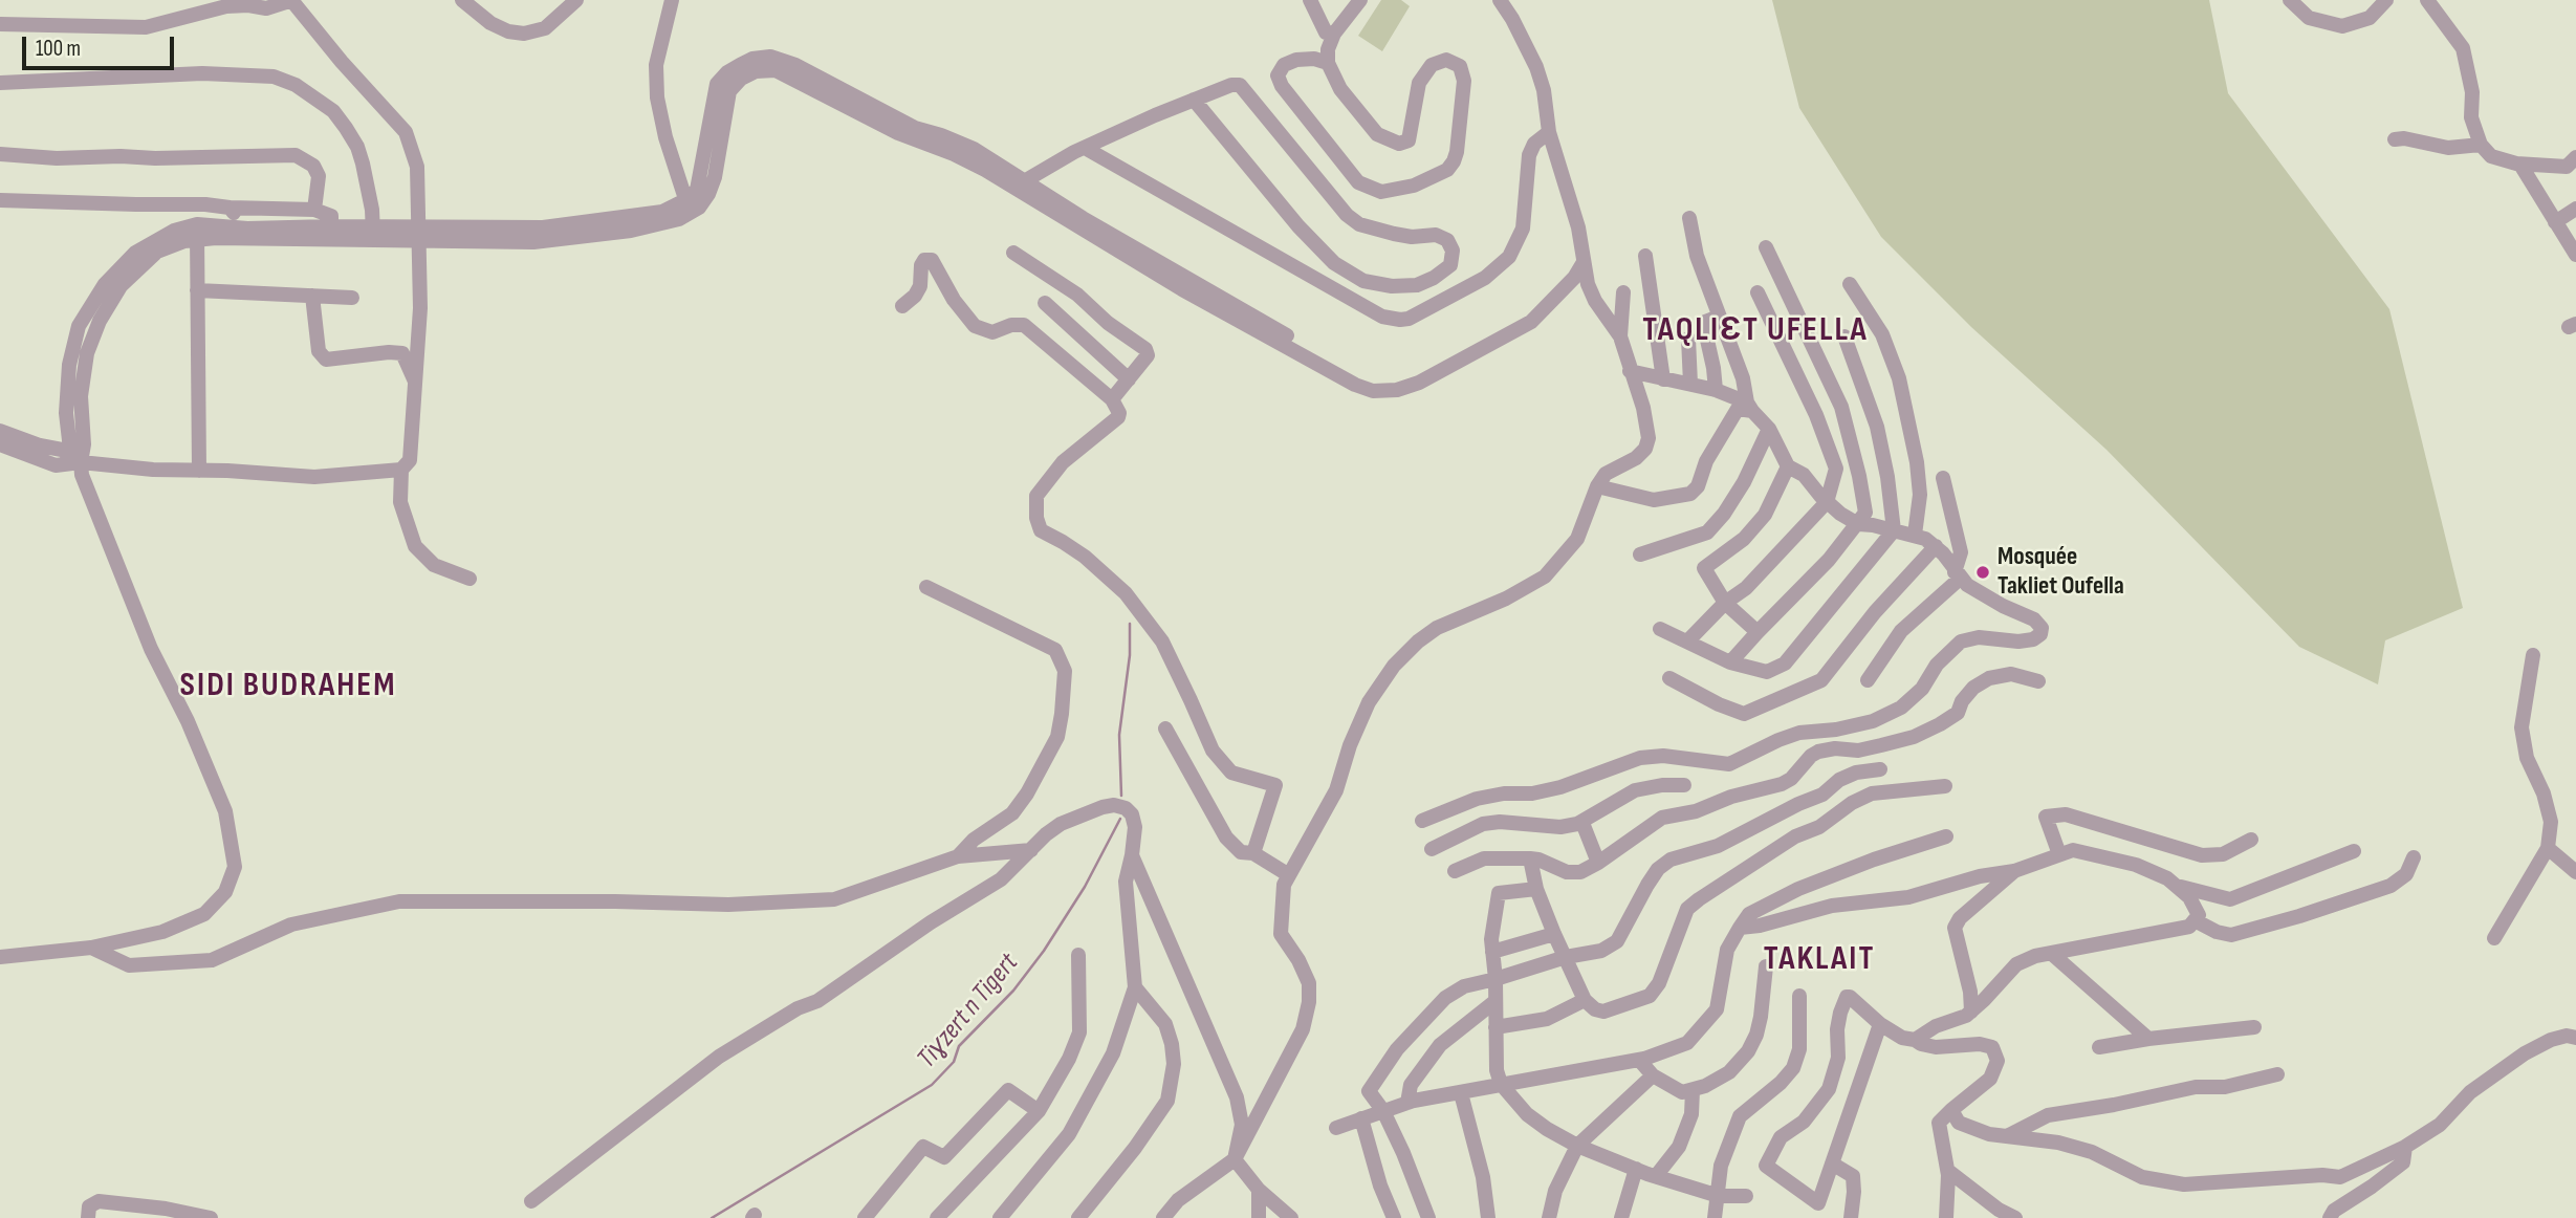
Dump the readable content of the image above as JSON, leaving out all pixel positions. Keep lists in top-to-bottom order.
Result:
{
  "districts": ["TAQLIƐT UFELLA", "SIDI BUDRAHEM", "TAKLAIT"],
  "water": ["Tiɣzert n Tigert"],
  "places": ["Mosquée Takliet Oufella"],
  "scale_bar": "100 m"
}
